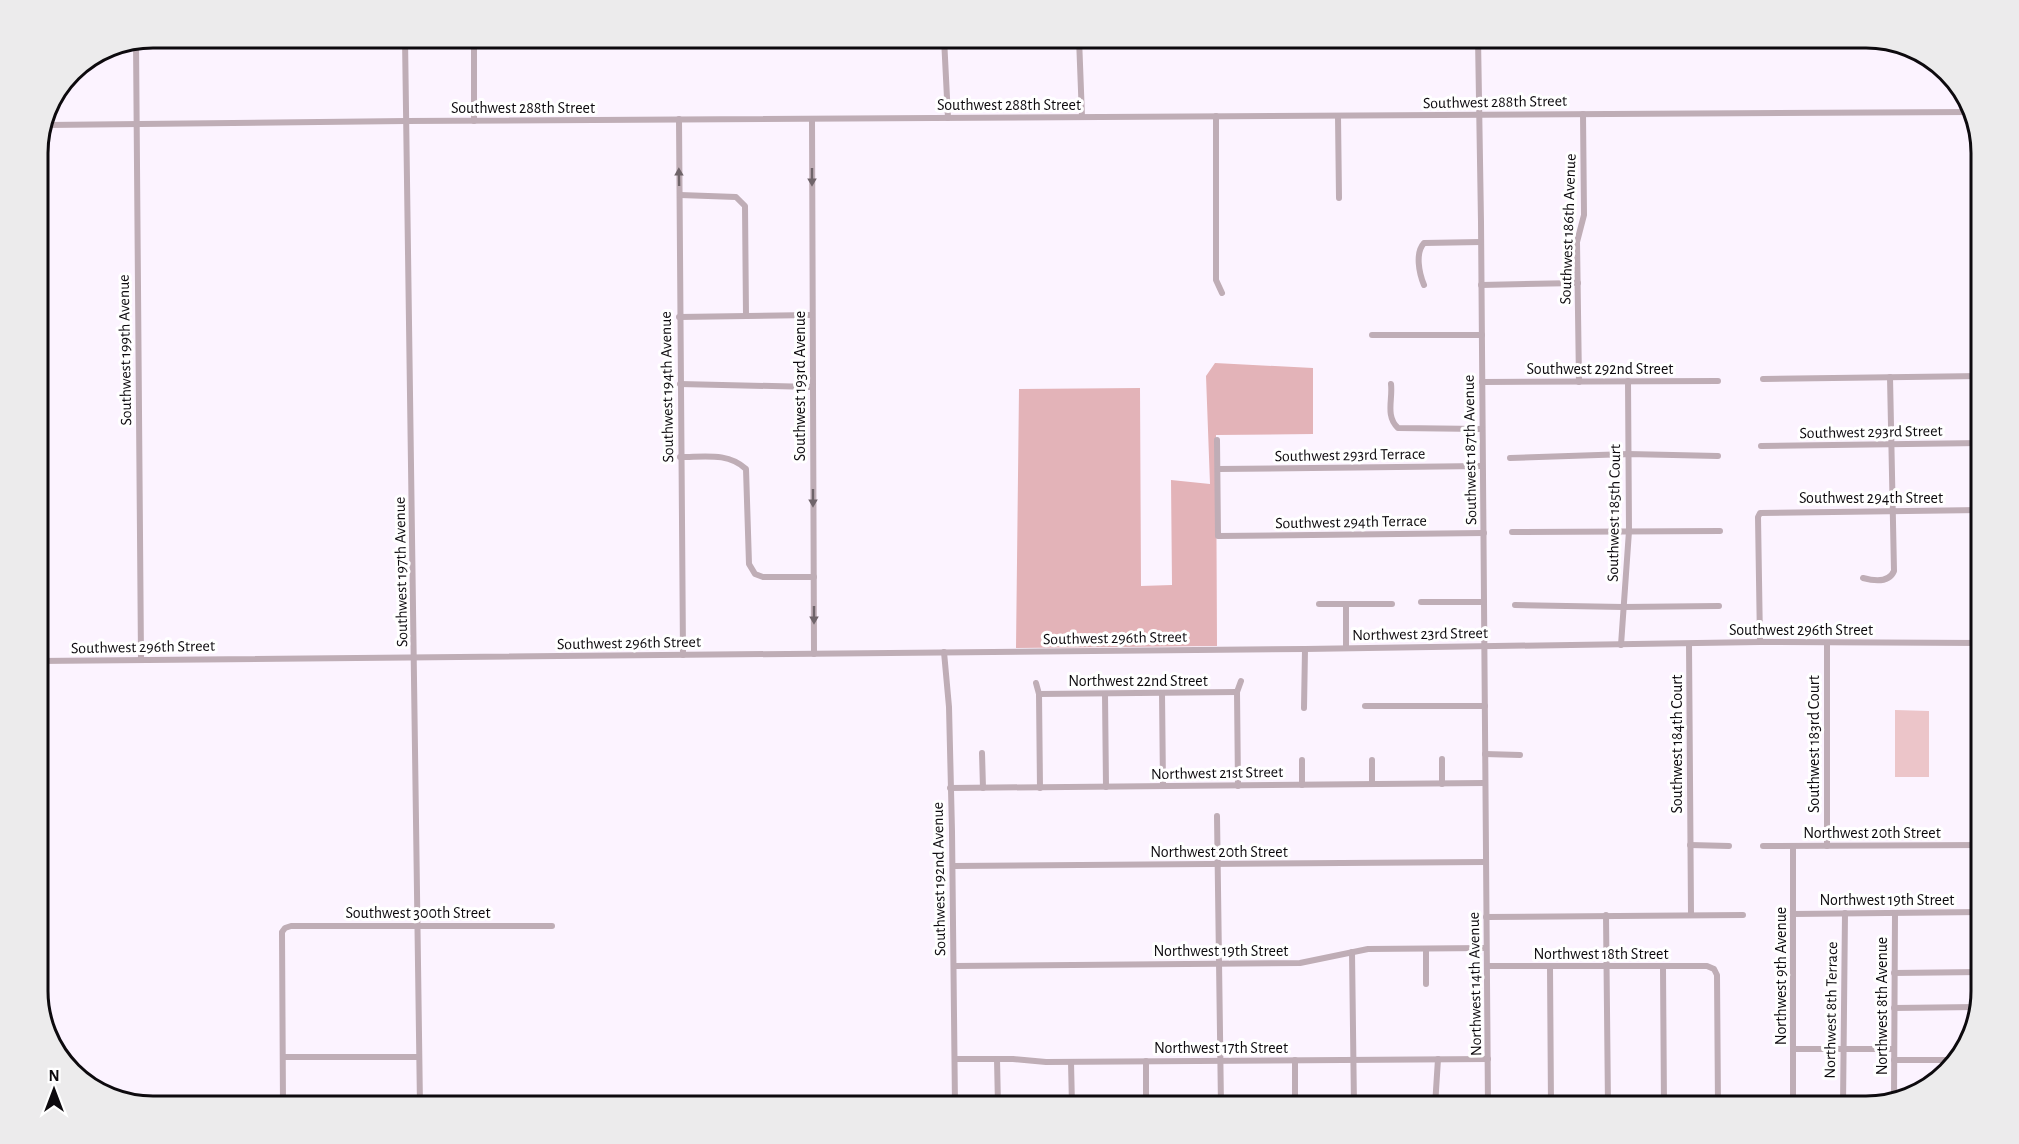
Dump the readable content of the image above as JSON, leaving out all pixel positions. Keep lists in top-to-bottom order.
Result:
{
  "streets": {
    "street": [
      "Southwest 288th Street",
      "Southwest 186th Avenue",
      "Southwest 199th Avenue",
      "Southwest 292nd Street",
      "Southwest 193rd Avenue",
      "Southwest 194th Avenue",
      "Southwest 293rd Street",
      "Southwest 187th Avenue",
      "Southwest 293rd Terrace",
      "Southwest 294th Street",
      "Southwest 185th Court",
      "Southwest 294th Terrace",
      "Southwest 197th Avenue",
      "Southwest 296th Street",
      "Northwest 23rd Street",
      "Northwest 22nd Street",
      "Southwest 184th Court",
      "Southwest 183rd Court",
      "Northwest 21st Street",
      "Northwest 20th Street",
      "Southwest 192nd Avenue",
      "Northwest 19th Street",
      "Southwest 300th Street",
      "Northwest 18th Street",
      "Northwest 9th Avenue",
      "Northwest 14th Avenue",
      "Northwest 8th Avenue",
      "Northwest 8th Terrace",
      "Northwest 17th Street"
    ]
  },
  "crossings": [
    ["Southwest 288th Street", "Southwest 186th Avenue"],
    ["Southwest 288th Street", "Southwest 199th Avenue"],
    ["Southwest 288th Street", "Southwest 193rd Avenue"],
    ["Southwest 288th Street", "Southwest 194th Avenue"],
    ["Southwest 288th Street", "Southwest 187th Avenue"],
    ["Southwest 288th Street", "Southwest 197th Avenue"],
    ["Southwest 186th Avenue", "Southwest 292nd Street"],
    ["Southwest 199th Avenue", "Southwest 296th Street"],
    ["Southwest 292nd Street", "Southwest 187th Avenue"],
    ["Southwest 292nd Street", "Southwest 185th Court"],
    ["Southwest 193rd Avenue", "Southwest 296th Street"],
    ["Southwest 194th Avenue", "Southwest 296th Street"],
    ["Southwest 187th Avenue", "Southwest 293rd Terrace"],
    ["Southwest 187th Avenue", "Southwest 294th Terrace"],
    ["Southwest 187th Avenue", "Northwest 23rd Street"],
    ["Southwest 187th Avenue", "Northwest 21st Street"],
    ["Southwest 187th Avenue", "Northwest 20th Street"],
    ["Southwest 187th Avenue", "Northwest 14th Avenue"],
    ["Southwest 293rd Terrace", "Southwest 294th Terrace"],
    ["Southwest 294th Street", "Southwest 296th Street"],
    ["Southwest 185th Court", "Southwest 296th Street"],
    ["Southwest 185th Court", "Northwest 23rd Street"],
    ["Southwest 197th Avenue", "Southwest 296th Street"],
    ["Southwest 197th Avenue", "Southwest 300th Street"],
    ["Southwest 296th Street", "Northwest 23rd Street"],
    ["Southwest 296th Street", "Southwest 184th Court"],
    ["Southwest 296th Street", "Southwest 183rd Court"],
    ["Southwest 296th Street", "Southwest 192nd Avenue"],
    ["Southwest 183rd Court", "Northwest 20th Street"],
    ["Northwest 21st Street", "Southwest 192nd Avenue"],
    ["Northwest 20th Street", "Southwest 192nd Avenue"],
    ["Northwest 20th Street", "Northwest 9th Avenue"],
    ["Northwest 20th Street", "Northwest 14th Avenue"],
    ["Southwest 192nd Avenue", "Northwest 19th Street"],
    ["Southwest 192nd Avenue", "Northwest 17th Street"],
    ["Northwest 19th Street", "Northwest 9th Avenue"],
    ["Northwest 19th Street", "Northwest 14th Avenue"],
    ["Northwest 19th Street", "Northwest 8th Avenue"],
    ["Northwest 19th Street", "Northwest 8th Terrace"],
    ["Northwest 18th Street", "Northwest 14th Avenue"],
    ["Northwest 14th Avenue", "Northwest 17th Street"]
  ],
  "one_way": ["Southwest 193rd Avenue"],
  "north": "top"
}
